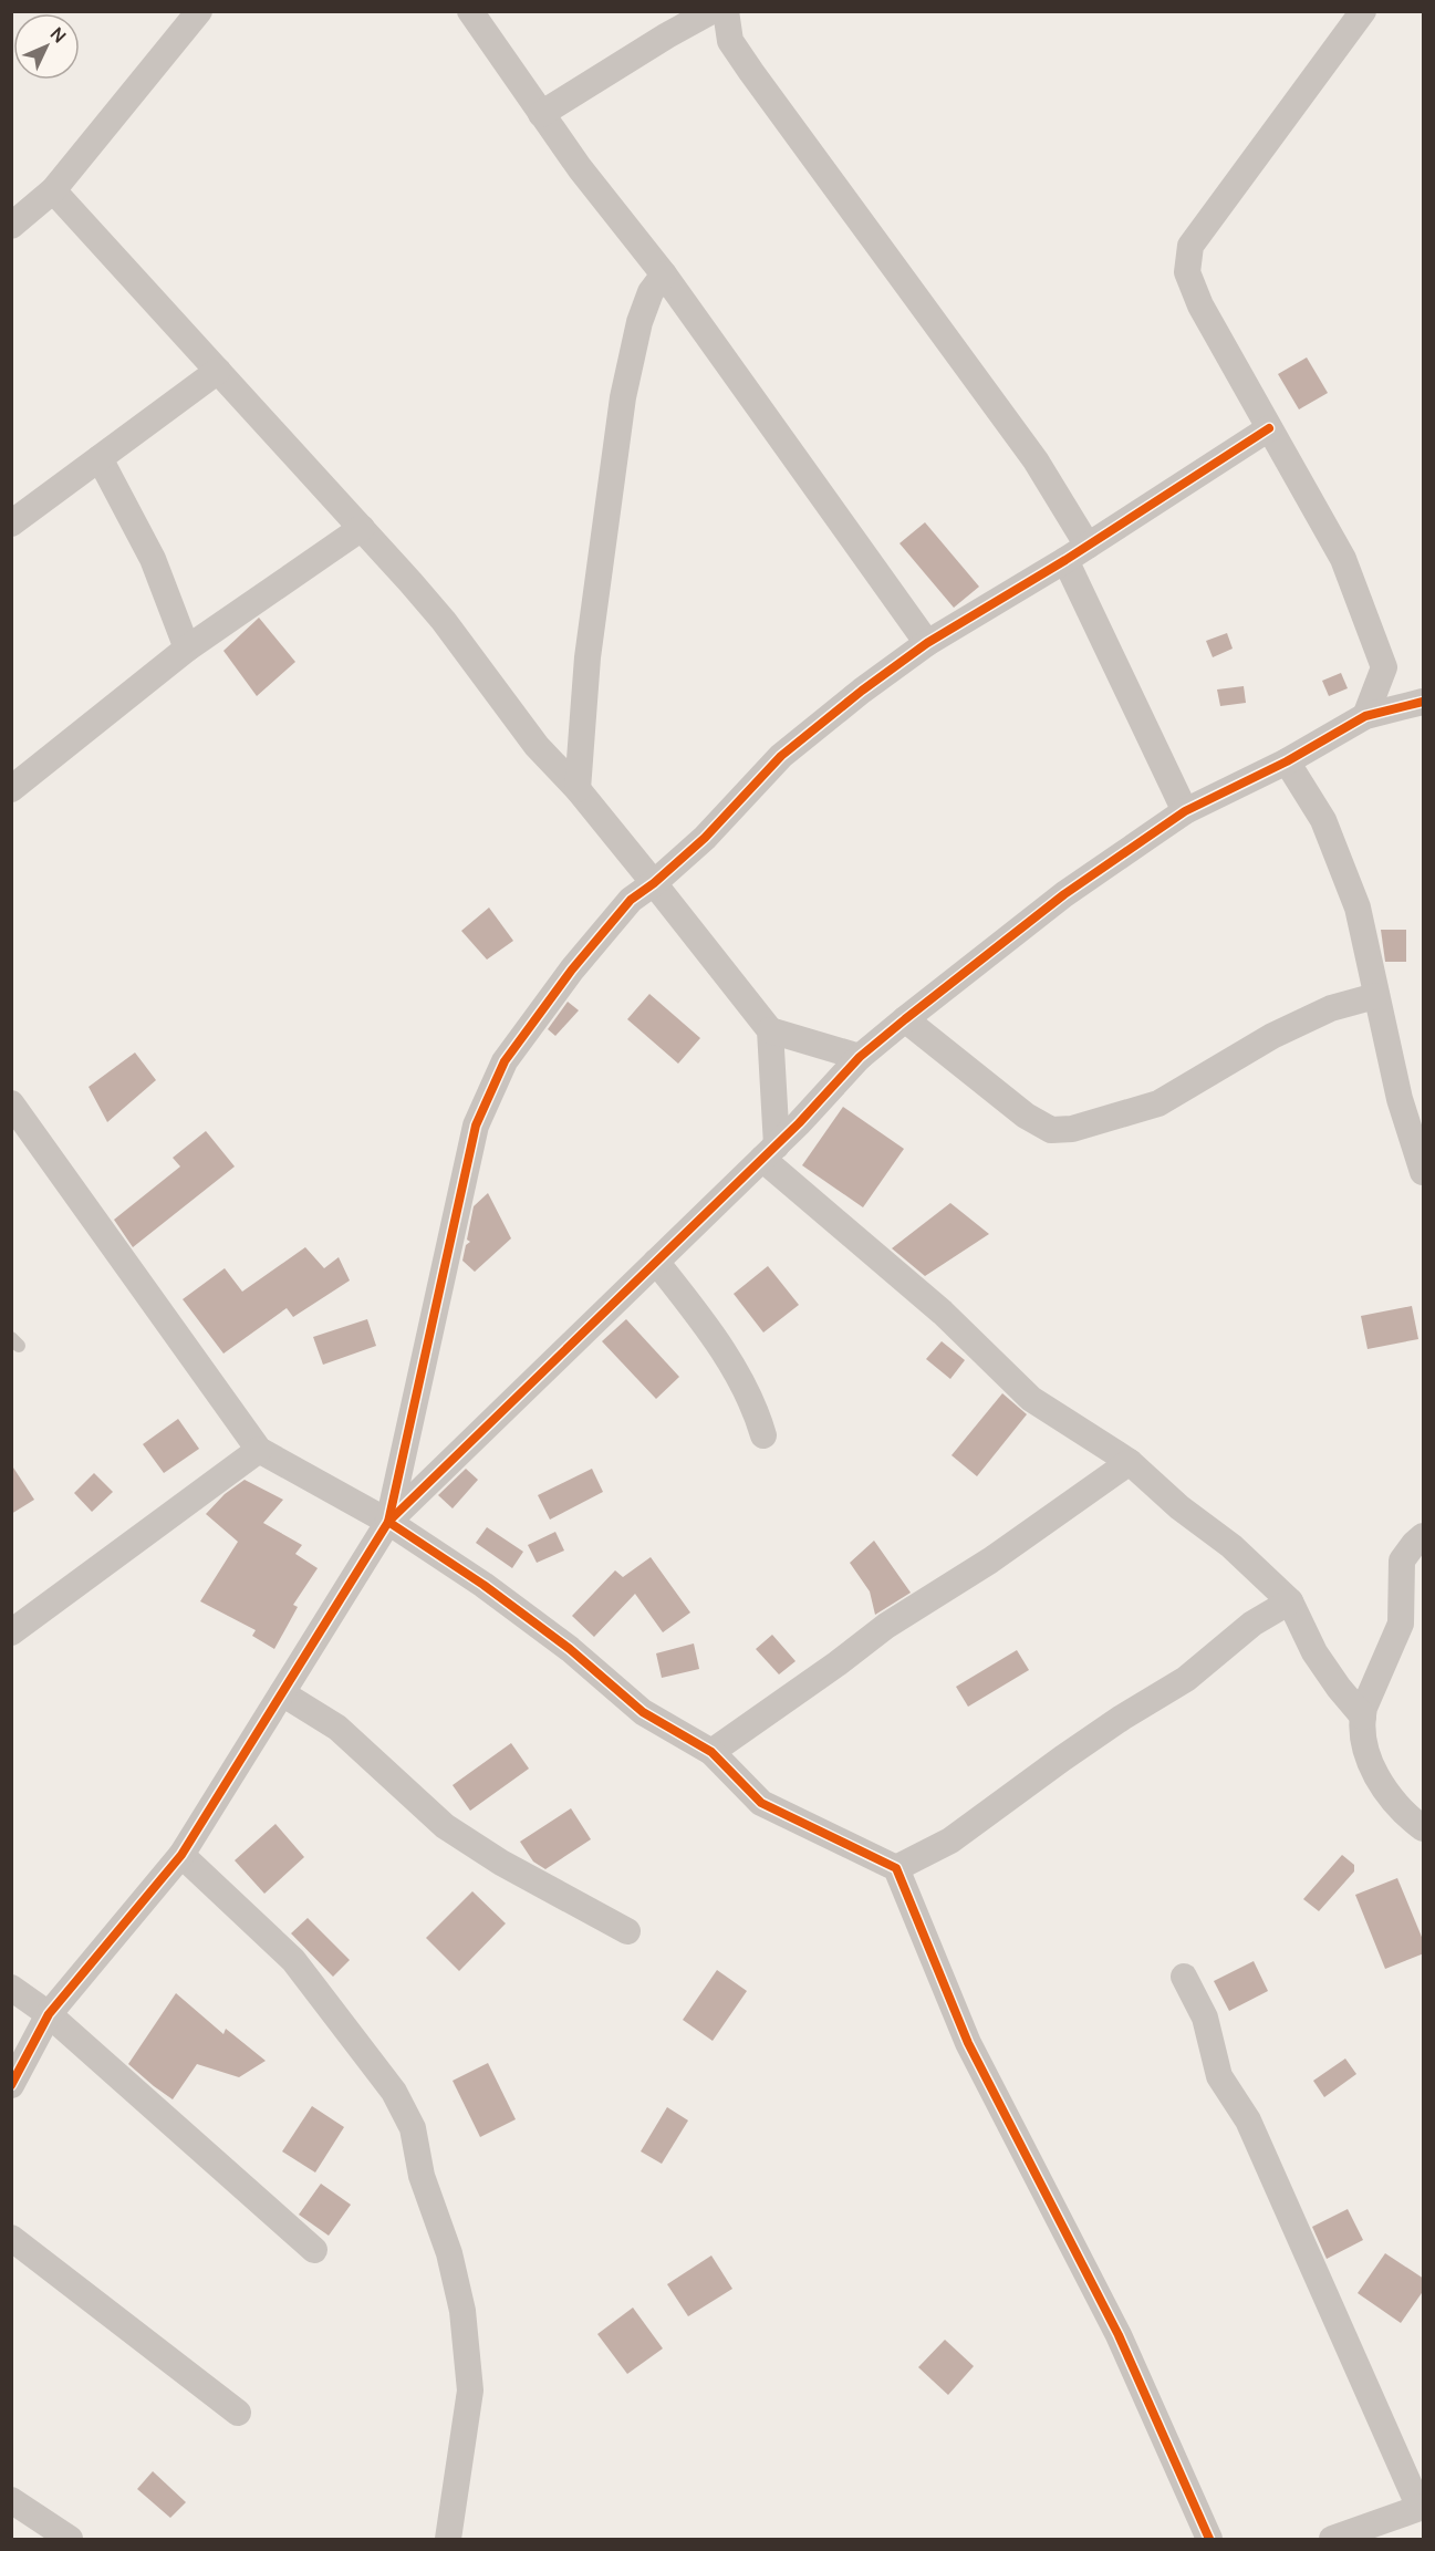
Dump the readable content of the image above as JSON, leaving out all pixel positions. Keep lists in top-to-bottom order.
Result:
{
  "north": "top right"
}
